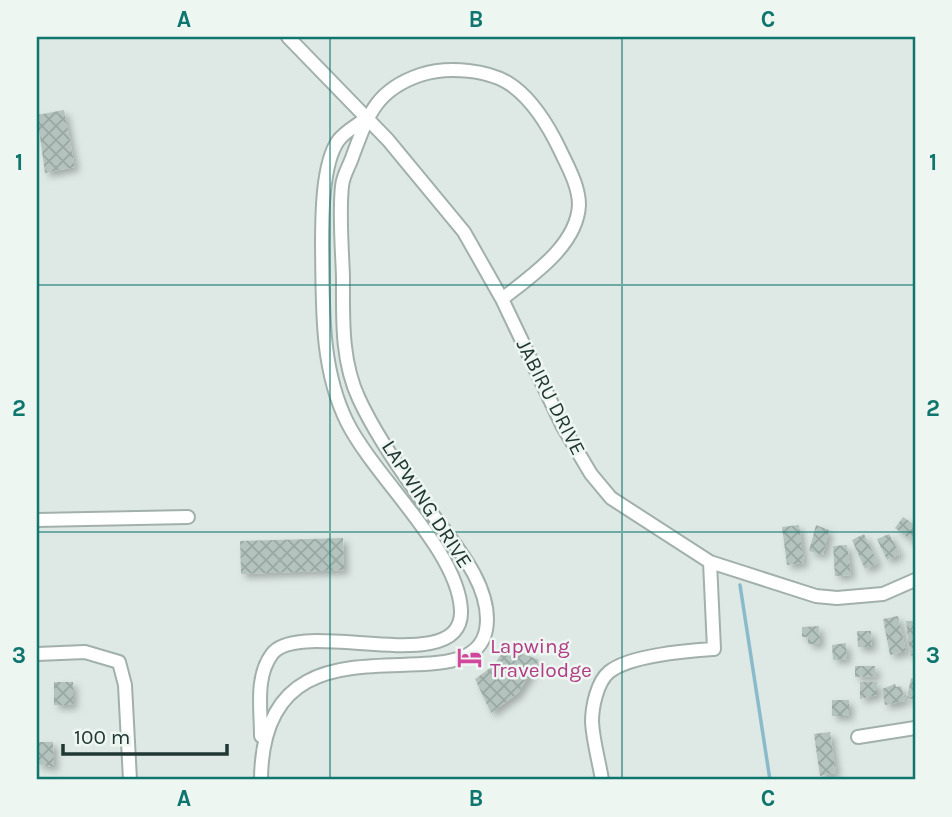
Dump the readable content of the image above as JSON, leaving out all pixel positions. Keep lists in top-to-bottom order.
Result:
{
  "streets": {
    "street": ["JABIRU DRIVE", "LAPWING DRIVE"]
  },
  "crossings": [
    ["JABIRU DRIVE", "LAPWING DRIVE"]
  ],
  "places": {
    "hotel": ["Lapwing Travelodge"]
  },
  "scale_bar": "100 m",
  "grid": {
    "columns": ["A", "B", "C"],
    "rows": ["1", "2", "3"]
  }
}
